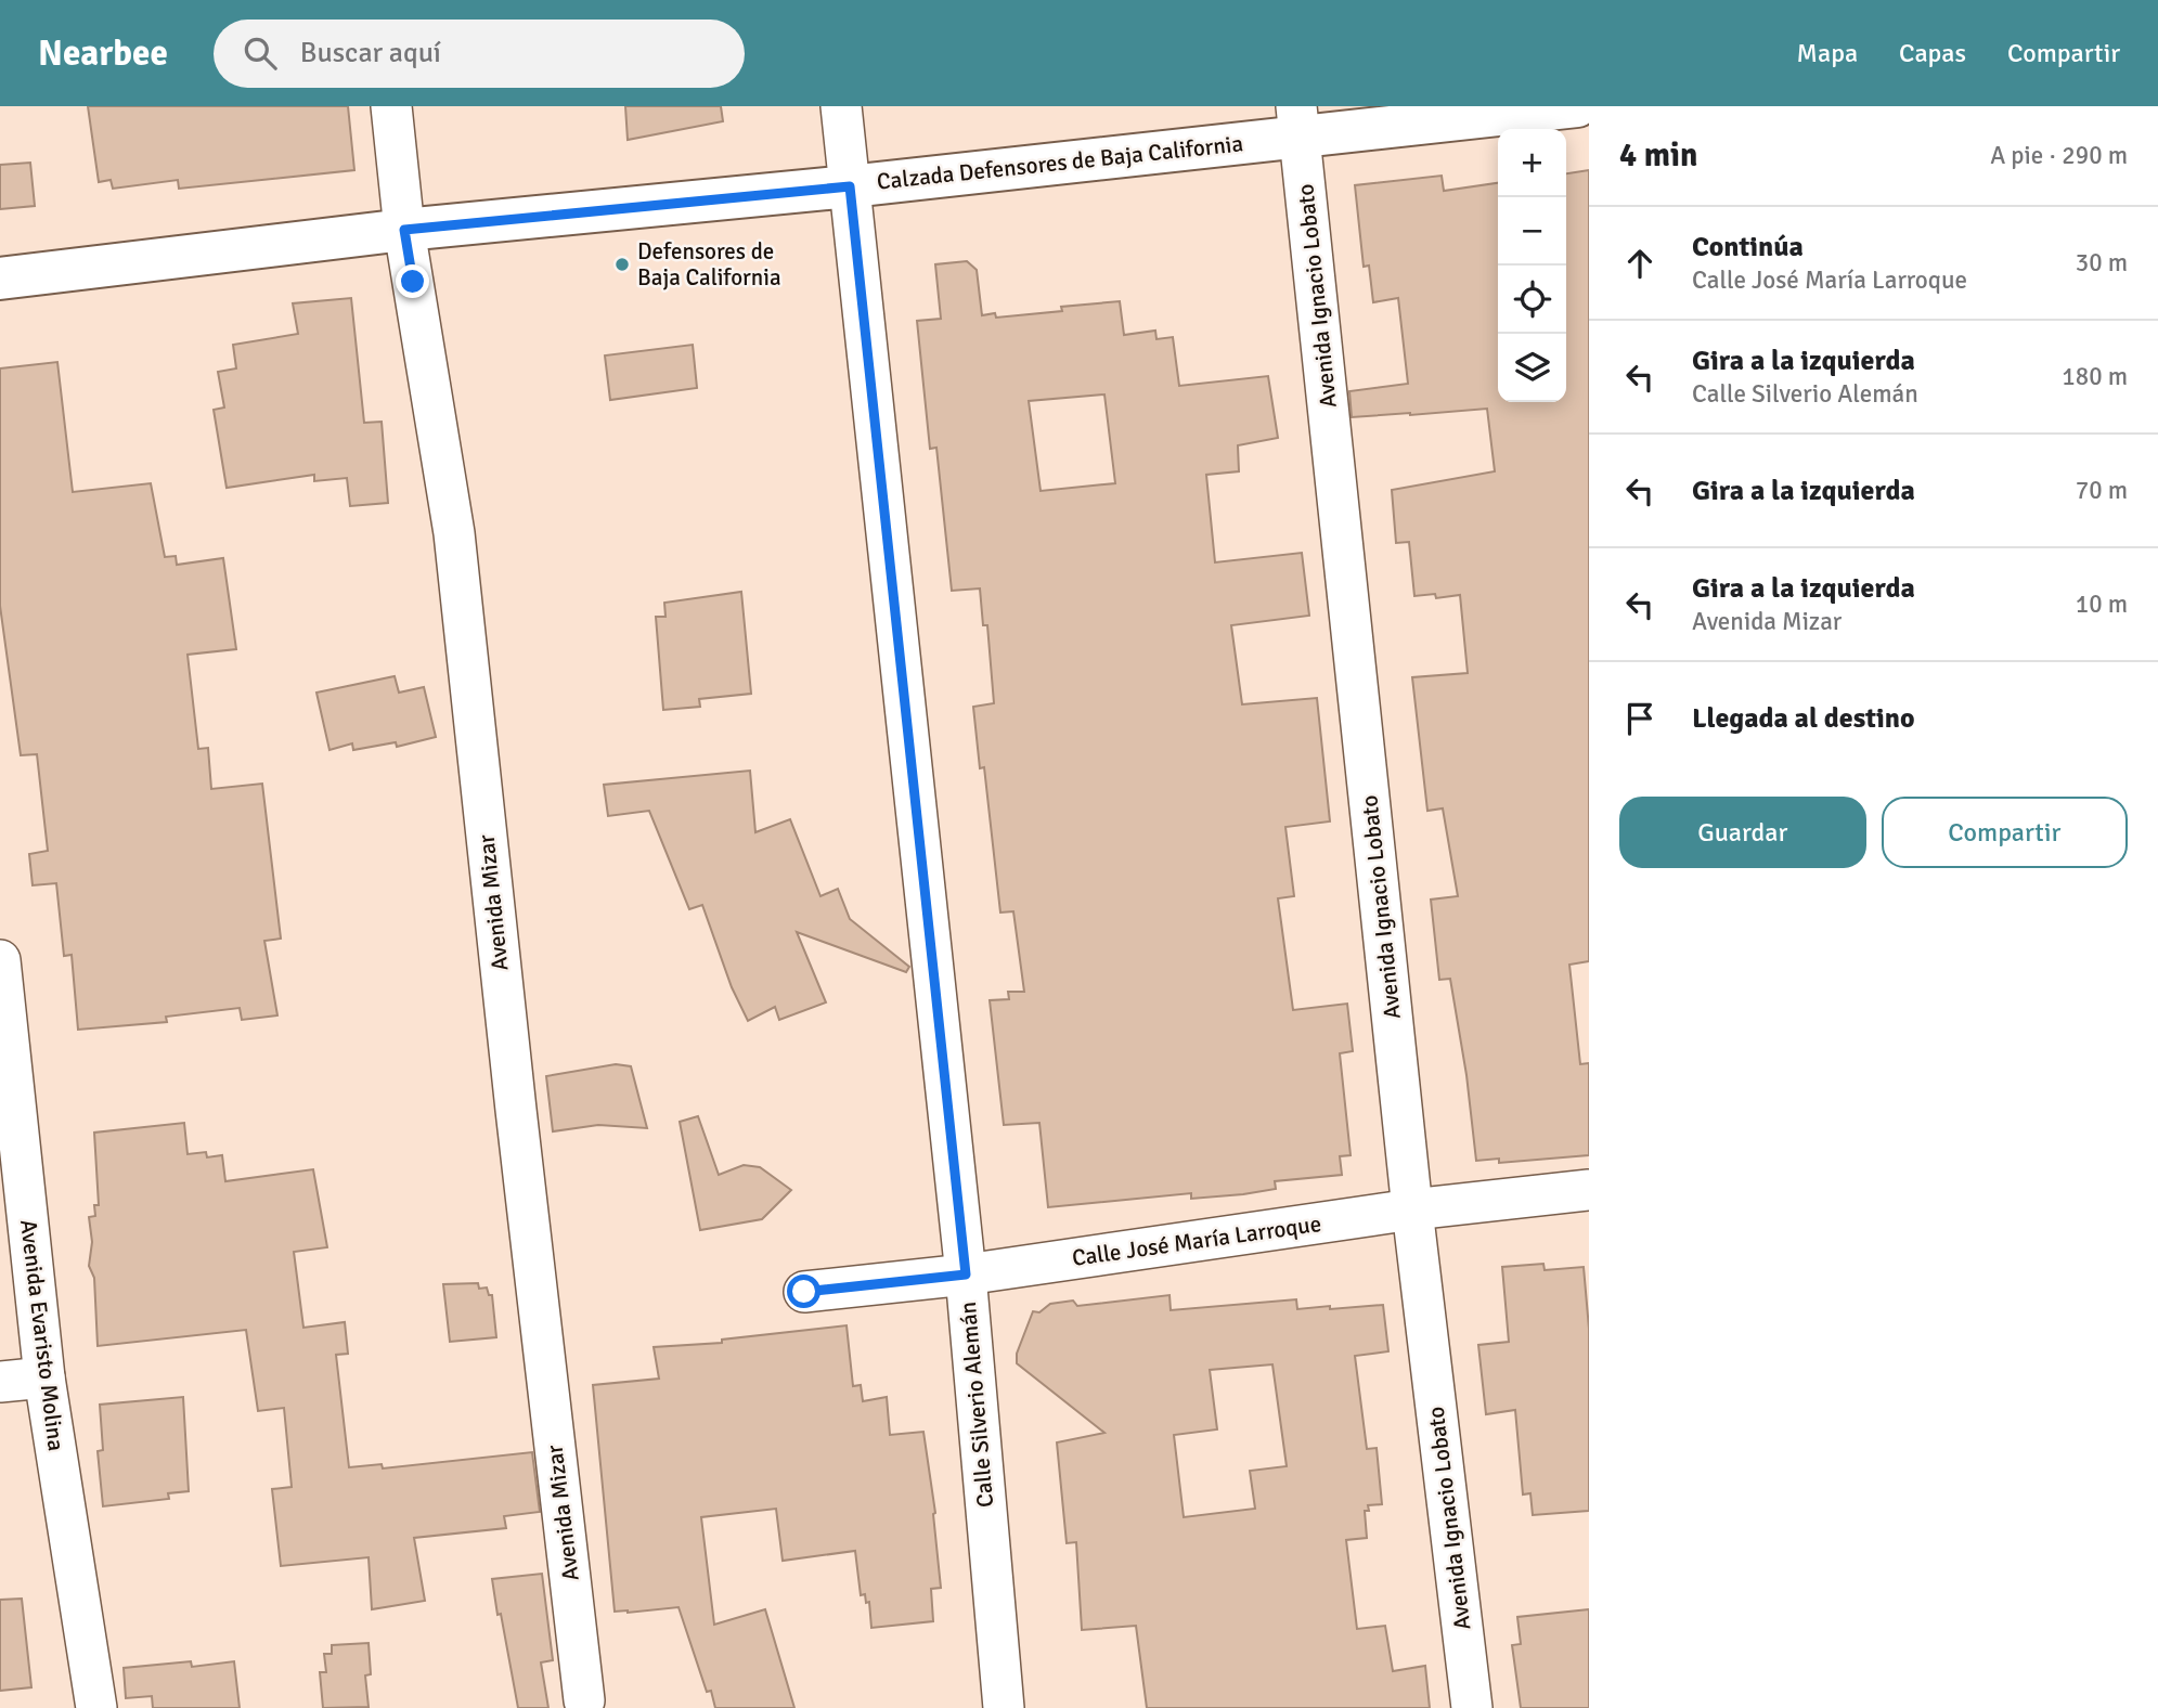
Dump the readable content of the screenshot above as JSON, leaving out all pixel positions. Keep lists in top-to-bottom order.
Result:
{
  "streets": {
    "main road": ["Calzada Defensores de Baja California"],
    "street": [
      "Avenida Ignacio Lobato",
      "Avenida Mizar",
      "Calle José María Larroque",
      "Avenida Evaristo Molina",
      "Calle Silverio Alemán"
    ]
  },
  "crossings": [
    ["Calzada Defensores de Baja California", "Avenida Ignacio Lobato"],
    ["Calzada Defensores de Baja California", "Avenida Mizar"],
    ["Calzada Defensores de Baja California", "Calle Silverio Alemán"],
    ["Avenida Ignacio Lobato", "Calle José María Larroque"],
    ["Calle José María Larroque", "Calle Silverio Alemán"]
  ],
  "places": ["Defensores de Baja California"],
  "page": {
    "header": "Nearbee",
    "search": "Buscar aquí",
    "nav": ["Mapa", "Capas", "Compartir"],
    "heading": ["4 min", "A pie · 290 m"],
    "map_buttons": ["+", "−"],
    "list": [
      ["Continúa", "Calle José María Larroque", "30 m"],
      ["Gira a la izquierda", "Calle Silverio Alemán", "180 m"],
      ["Gira a la izquierda", "70 m"],
      ["Gira a la izquierda", "Avenida Mizar", "10 m"],
      "Llegada al destino"
    ],
    "buttons": ["Guardar", "Compartir"]
  }
}
